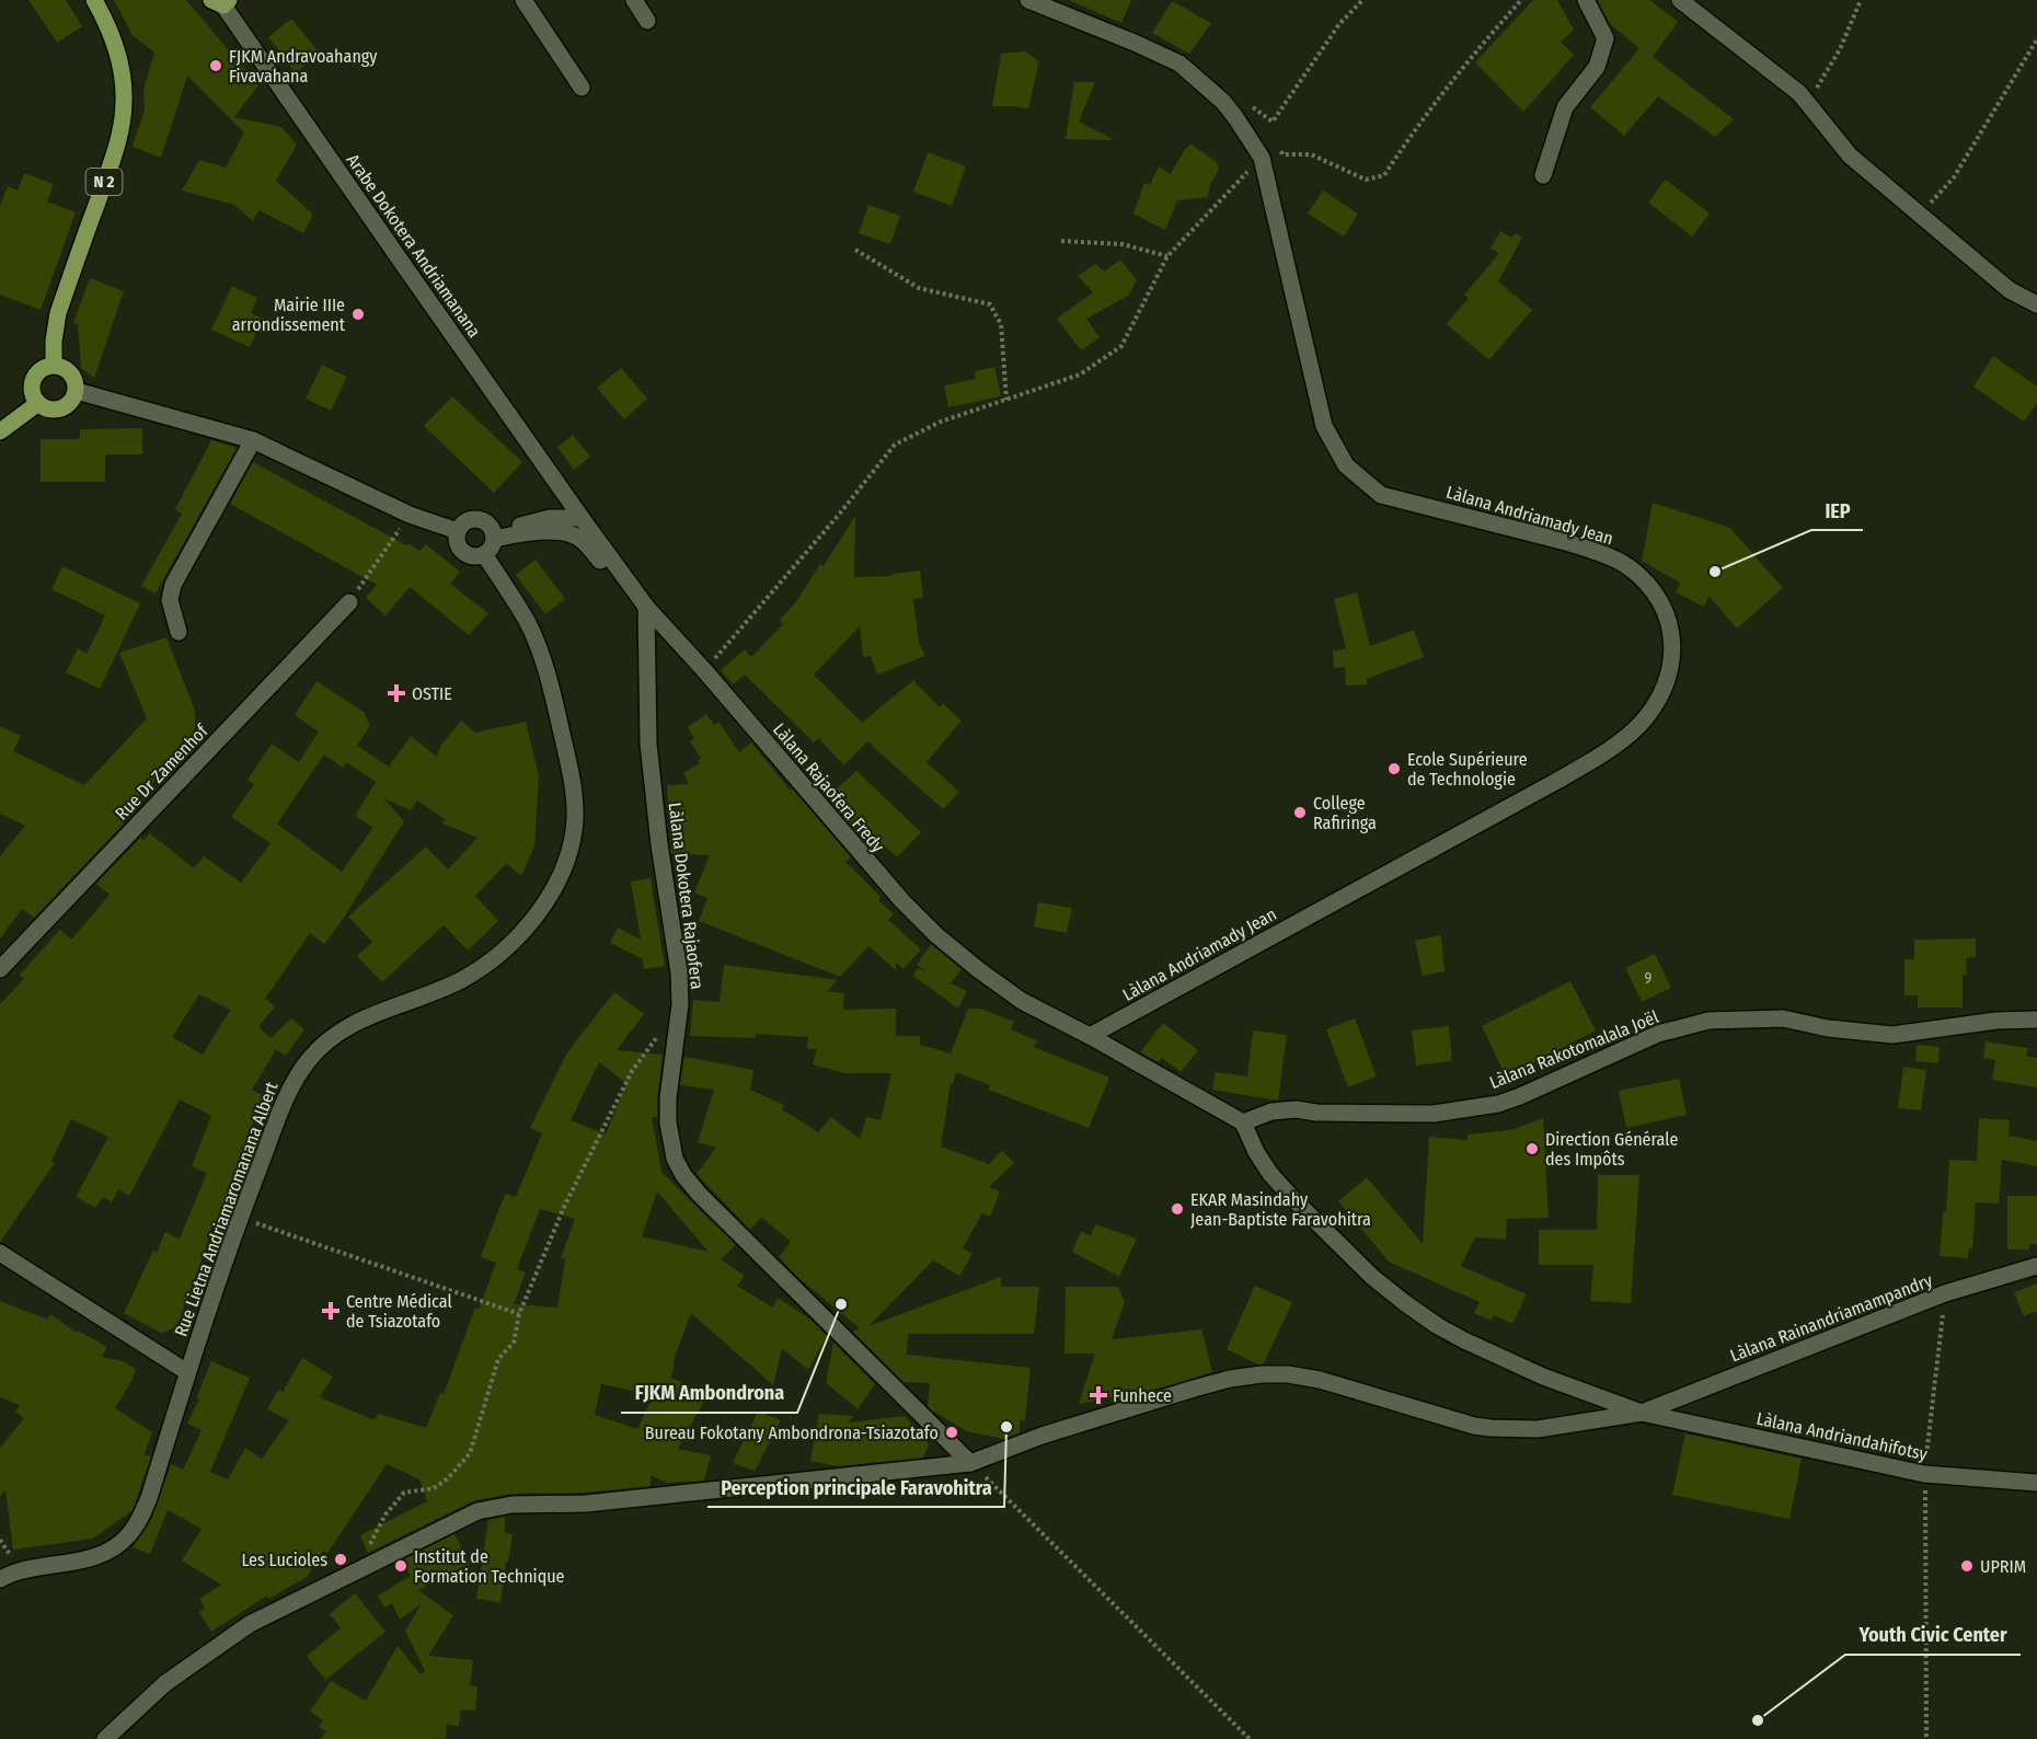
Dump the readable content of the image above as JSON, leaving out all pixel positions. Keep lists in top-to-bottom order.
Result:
{
  "streets": {
    "main road": ["N 2"],
    "street": [
      "Arabe Dokotera Andriamanana",
      "Làlana Andriamady Jean",
      "Rue Dr Zamenhof",
      "Làlana Rajaofera Fredy",
      "Làlana Dokotera Rajaofera",
      "Làlana Rakotomalala Joël",
      "Rue Lietna Andriamaromanana Albert",
      "Làlana Rainandriamampandry",
      "Làlana Andriandahifotsy"
    ]
  },
  "crossings": [
    ["Arabe Dokotera Andriamanana", "Làlana Rajaofera Fredy"],
    ["Làlana Andriamady Jean", "Làlana Rajaofera Fredy"],
    ["Làlana Rajaofera Fredy", "Làlana Dokotera Rajaofera"],
    ["Làlana Rajaofera Fredy", "Làlana Rakotomalala Joël"],
    ["Làlana Rainandriamampandry", "Làlana Andriandahifotsy"]
  ],
  "places": {
    "other": [
      "FJKM Andravoahangy Fivavahana",
      "Mairie IIIe arrondissement",
      "IEP",
      "Ecole Supérieure de Technologie",
      "College Rafiringa",
      "Direction Générale des Impôts",
      "EKAR Masindahy Jean-Baptiste Faravohitra",
      "FJKM Ambondrona",
      "Perception principale Faravohitra",
      "Bureau Fokotany Ambondrona-Tsiazotafo",
      "Les Lucioles",
      "Institut de Formation Technique",
      "UPRIM",
      "Youth Civic Center"
    ],
    "health": ["OSTIE", "Centre Médical de Tsiazotafo", "Funhece"]
  },
  "house_numbers": ["9"]
}
